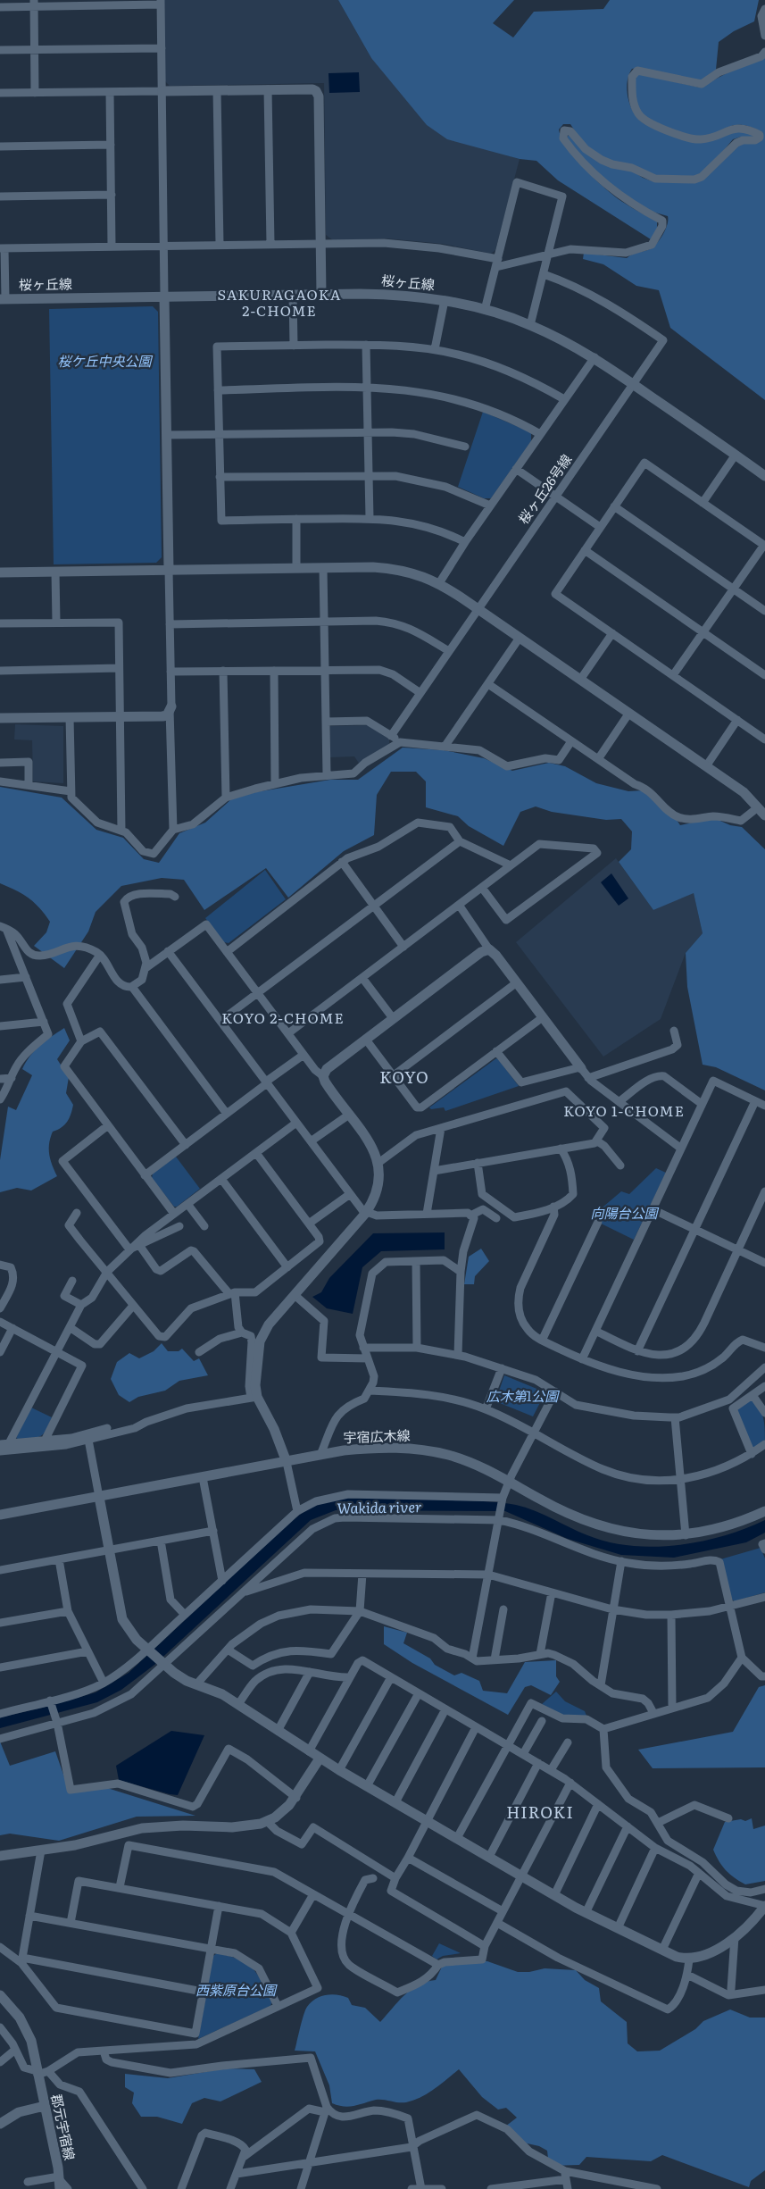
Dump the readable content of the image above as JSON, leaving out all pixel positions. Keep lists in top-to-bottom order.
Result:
{
  "streets": {
    "street": [
      "桜ヶ丘線",
      "桜ヶ丘26号線",
      "宇宿広木線",
      "郡元宇宿線"
    ]
  },
  "crossings": [
    ["桜ヶ丘線", "桜ヶ丘26号線"]
  ],
  "districts": [
    "SAKURAGAOKA 2-CHOME",
    "KOYO 2-CHOME",
    "KOYO",
    "KOYO 1-CHOME",
    "HIROKI"
  ],
  "water": ["Wakida river"],
  "parks": [
    "桜ケ丘中央公園",
    "向陽台公園",
    "広木第1公園",
    "西紫原台公園"
  ]
}
